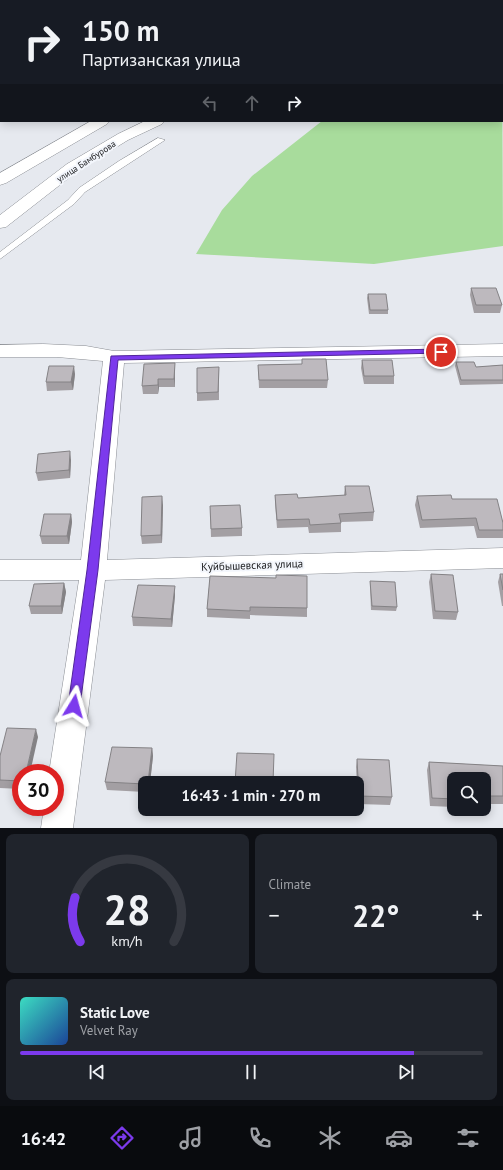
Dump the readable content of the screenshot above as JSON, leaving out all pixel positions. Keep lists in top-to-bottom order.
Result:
{
  "streets": {
    "street": ["улица Бамбурова", "Куйбышевская улица"]
  },
  "page": {
    "turn": ["150 m", "Партизанская улица"],
    "limit": "30",
    "trip": "16:43 · 1 min · 270 m",
    "tile": "Climate",
    "heat": ["−", "22°", "+"],
    "song": ["Static Love", "Velvet Ray"],
    "tabs": "16:42",
    "gauge": ["28", "km/h"]
  }
}
